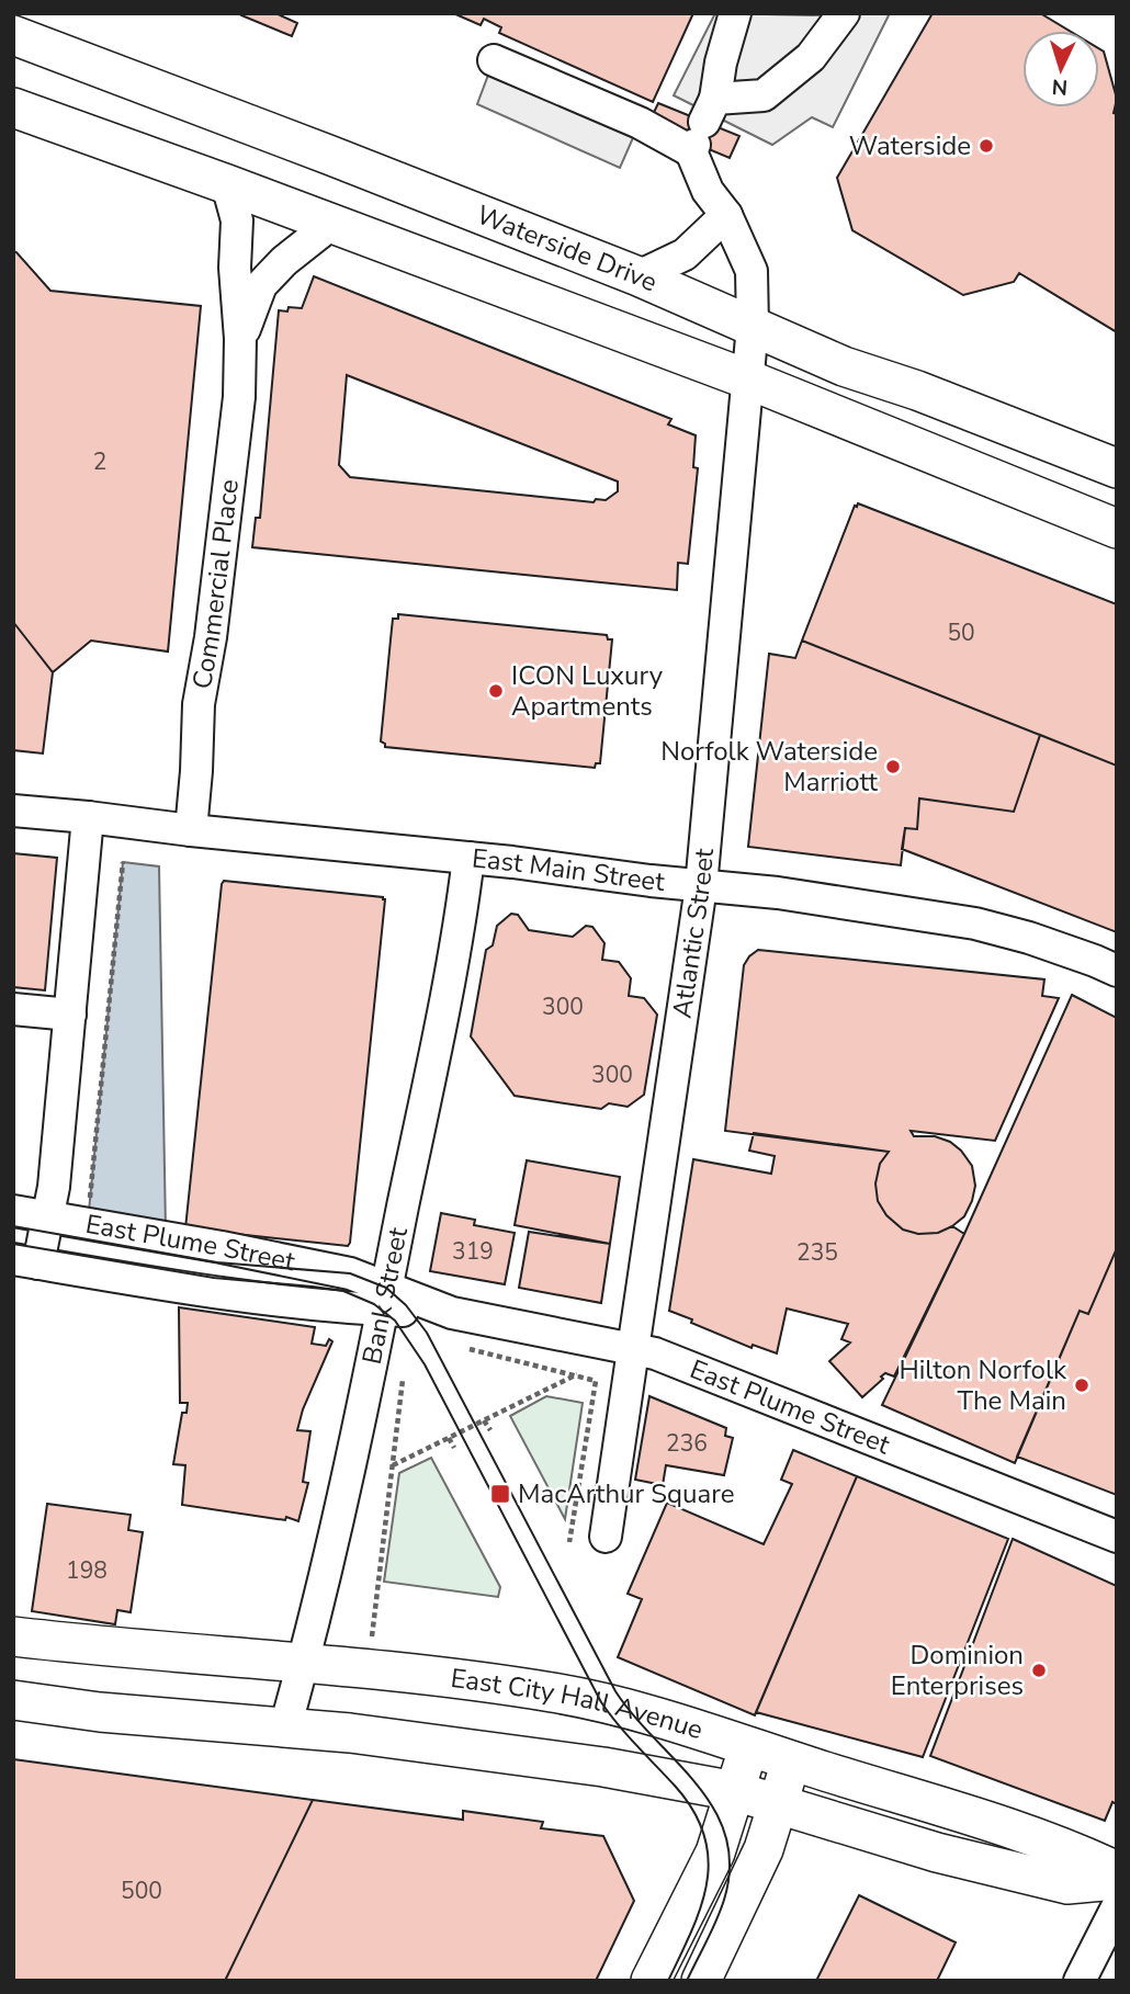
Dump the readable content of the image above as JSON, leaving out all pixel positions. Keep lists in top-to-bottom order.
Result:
{
  "streets": {
    "main road": ["Waterside Drive", "East City Hall Avenue"],
    "street": [
      "Commercial Place",
      "East Main Street",
      "Atlantic Street",
      "East Plume Street",
      "Bank Street"
    ]
  },
  "crossings": [
    ["Waterside Drive", "Atlantic Street"],
    ["Commercial Place", "East Main Street"],
    ["East Main Street", "Atlantic Street"],
    ["East Main Street", "Bank Street"],
    ["Atlantic Street", "East Plume Street"],
    ["East Plume Street", "Bank Street"],
    ["Bank Street", "East City Hall Avenue"]
  ],
  "places": {
    "other": [
      "Waterside",
      "ICON Luxury Apartments",
      "Norfolk Waterside Marriott",
      "Hilton Norfolk The Main",
      "Dominion Enterprises"
    ],
    "transit": ["MacArthur Square"]
  },
  "house_numbers": [
    "2",
    "50",
    "300",
    "300",
    "319",
    "235",
    "236",
    "198",
    "500"
  ],
  "north": "bottom"
}
